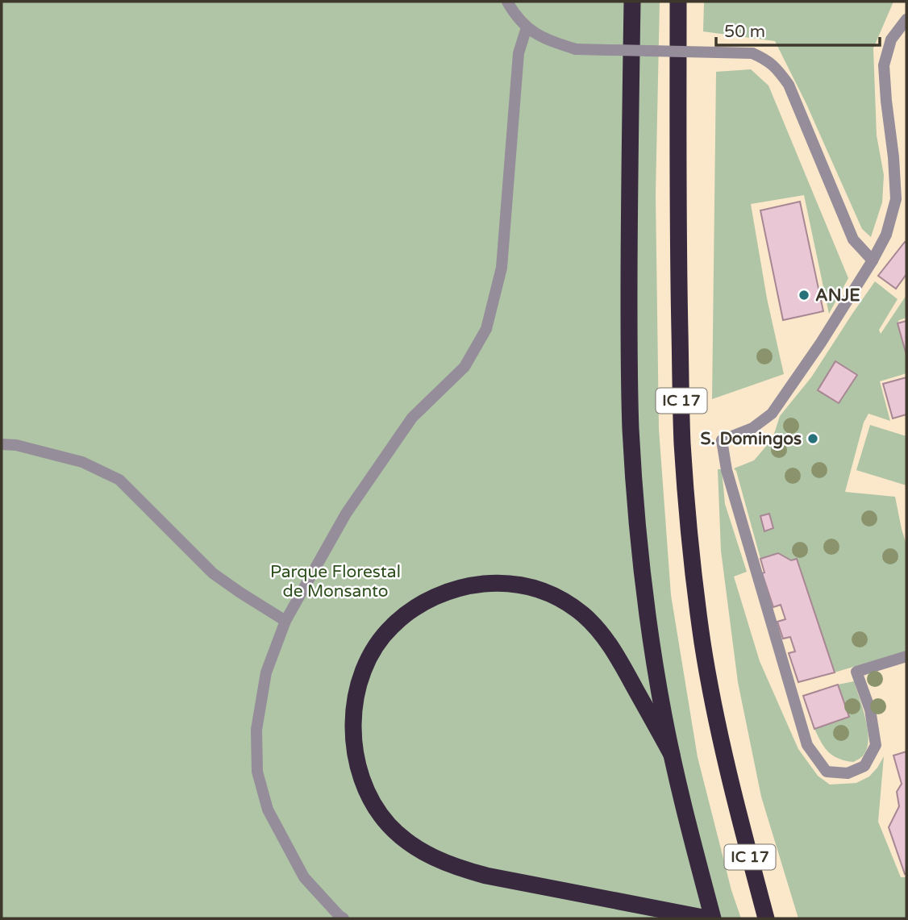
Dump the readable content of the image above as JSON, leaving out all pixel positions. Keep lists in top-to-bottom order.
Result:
{
  "streets": {
    "highway": ["IC 17"]
  },
  "parks": ["Parque Florestal de Monsanto"],
  "places": ["ANJE", "S. Domingos"],
  "scale_bar": "50 m"
}
